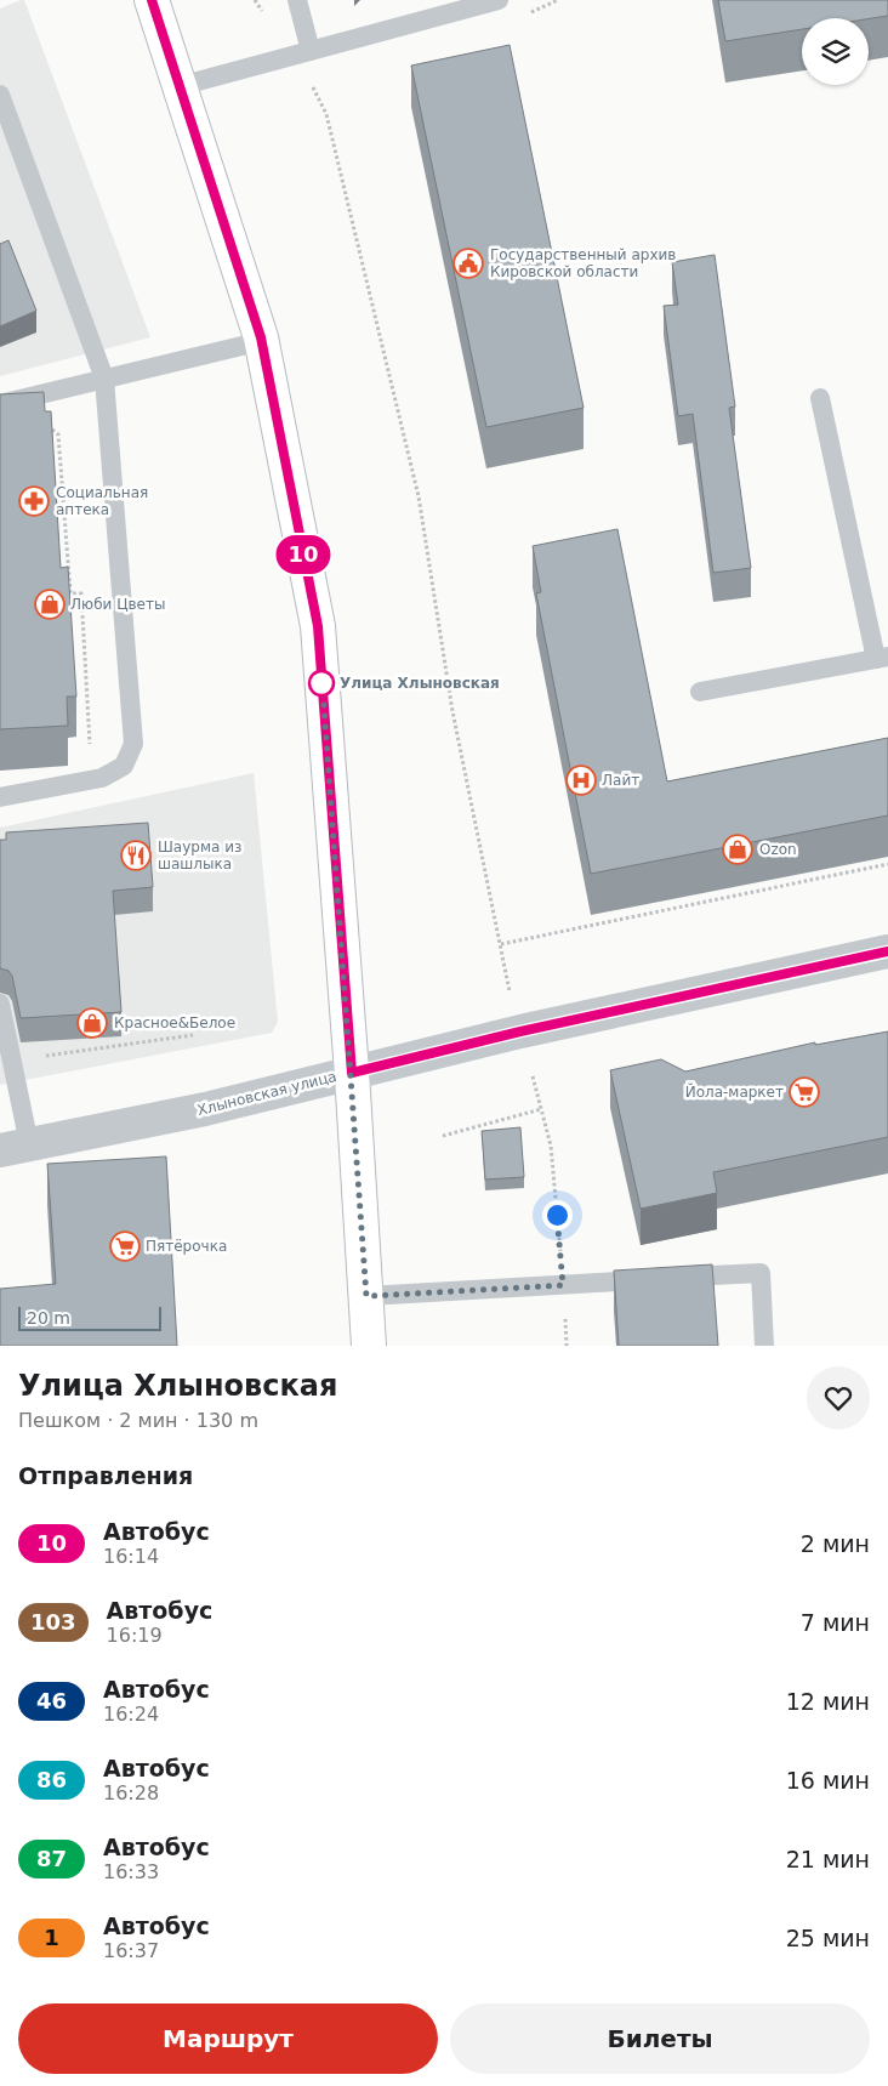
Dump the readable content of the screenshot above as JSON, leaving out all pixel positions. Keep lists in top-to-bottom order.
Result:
{
  "streets": {
    "street": ["Хлыновская улица"]
  },
  "places": {
    "public building": ["Государственный архив Кировской области"],
    "pharmacy": ["Социальная аптека"],
    "shop": ["Люби Цветы", "Ozon", "Красное&Белое"],
    "other": ["Улица Хлыновская"],
    "hospital": ["Лайт"],
    "restaurant": ["Шаурма из шашлыка"],
    "supermarket": ["Йола-маркет", "Пятёрочка"]
  },
  "lines": ["bus line 10"],
  "scale_bar": "20 m",
  "page": {
    "on_map": "10",
    "scale": "20 m",
    "heading": [
      ["Улица Хлыновская", "Пешком · 2 мин · 130 m"],
      "Отправления"
    ],
    "list": [
      {
        "mark": "10",
        "name": "Автобус",
        "note": "16:14",
        "value": "2 мин"
      },
      {
        "mark": "103",
        "name": "Автобус",
        "note": "16:19",
        "value": "7 мин"
      },
      {
        "mark": "46",
        "name": "Автобус",
        "note": "16:24",
        "value": "12 мин"
      },
      {
        "mark": "86",
        "name": "Автобус",
        "note": "16:28",
        "value": "16 мин"
      },
      {
        "mark": "87",
        "name": "Автобус",
        "note": "16:33",
        "value": "21 мин"
      },
      {
        "mark": "1",
        "name": "Автобус",
        "note": "16:37",
        "value": "25 мин"
      }
    ],
    "buttons": ["Маршрут", "Билеты"]
  }
}
